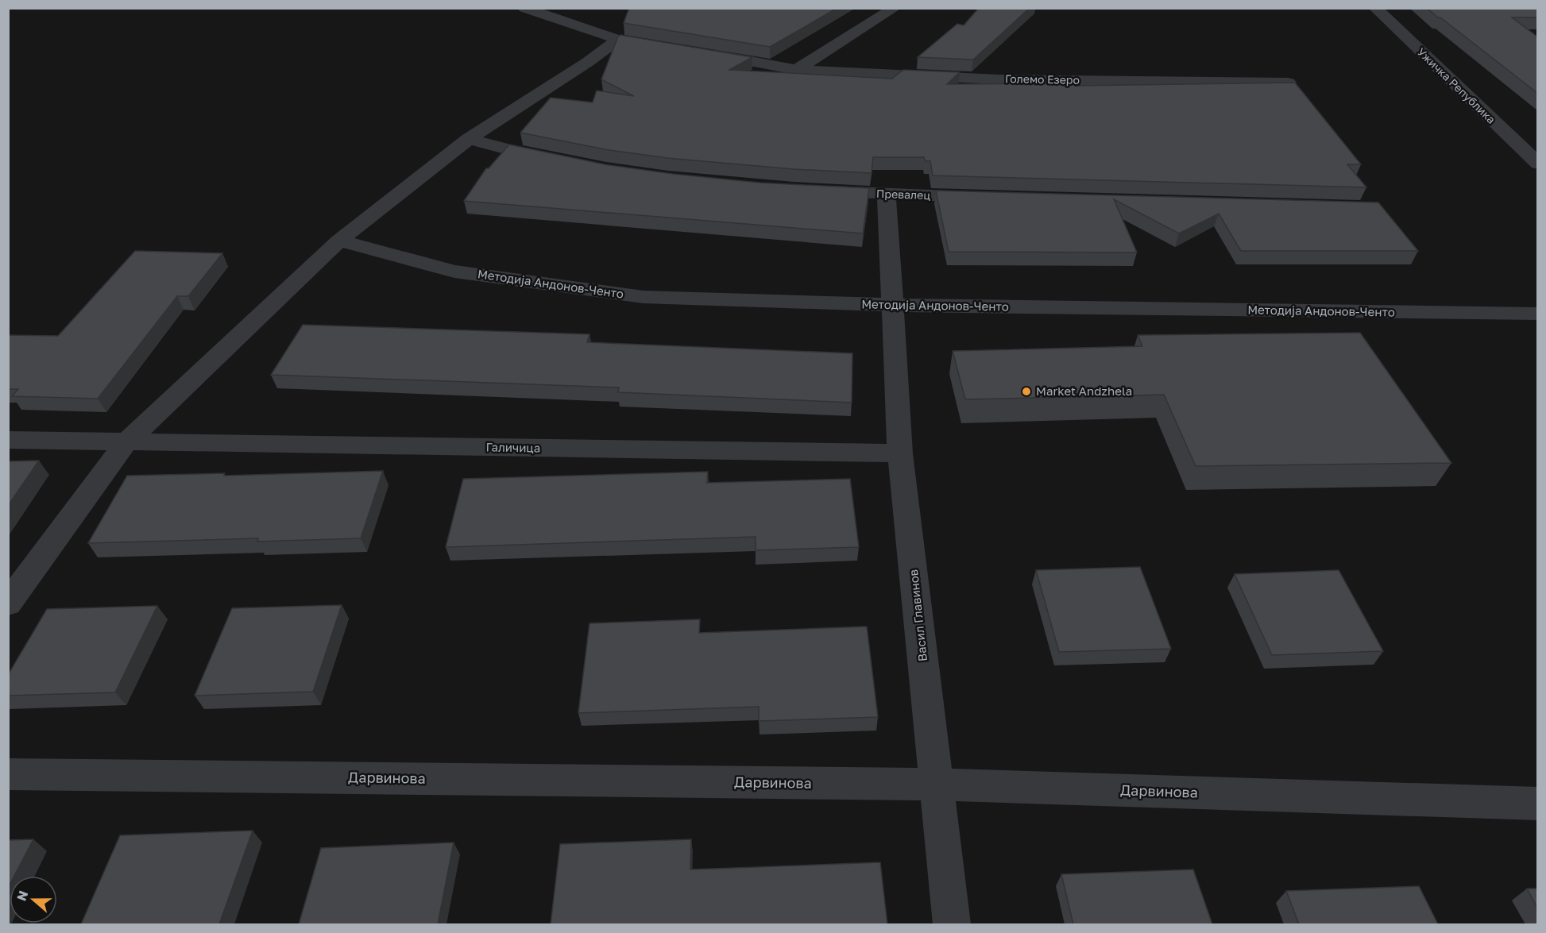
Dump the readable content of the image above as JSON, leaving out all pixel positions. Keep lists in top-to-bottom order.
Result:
{
  "streets": {
    "street": [
      "Големо Езеро",
      "Ужичка Република",
      "Превалец",
      "Методија Андонов-Ченто",
      "Галичица",
      "Васил Главинов",
      "Дарвинова"
    ]
  },
  "crossings": [
    ["Превалец", "Васил Главинов"],
    ["Методија Андонов-Ченто", "Васил Главинов"],
    ["Галичица", "Васил Главинов"],
    ["Васил Главинов", "Дарвинова"]
  ],
  "places": ["Market Andzhela"],
  "north": "left"
}
